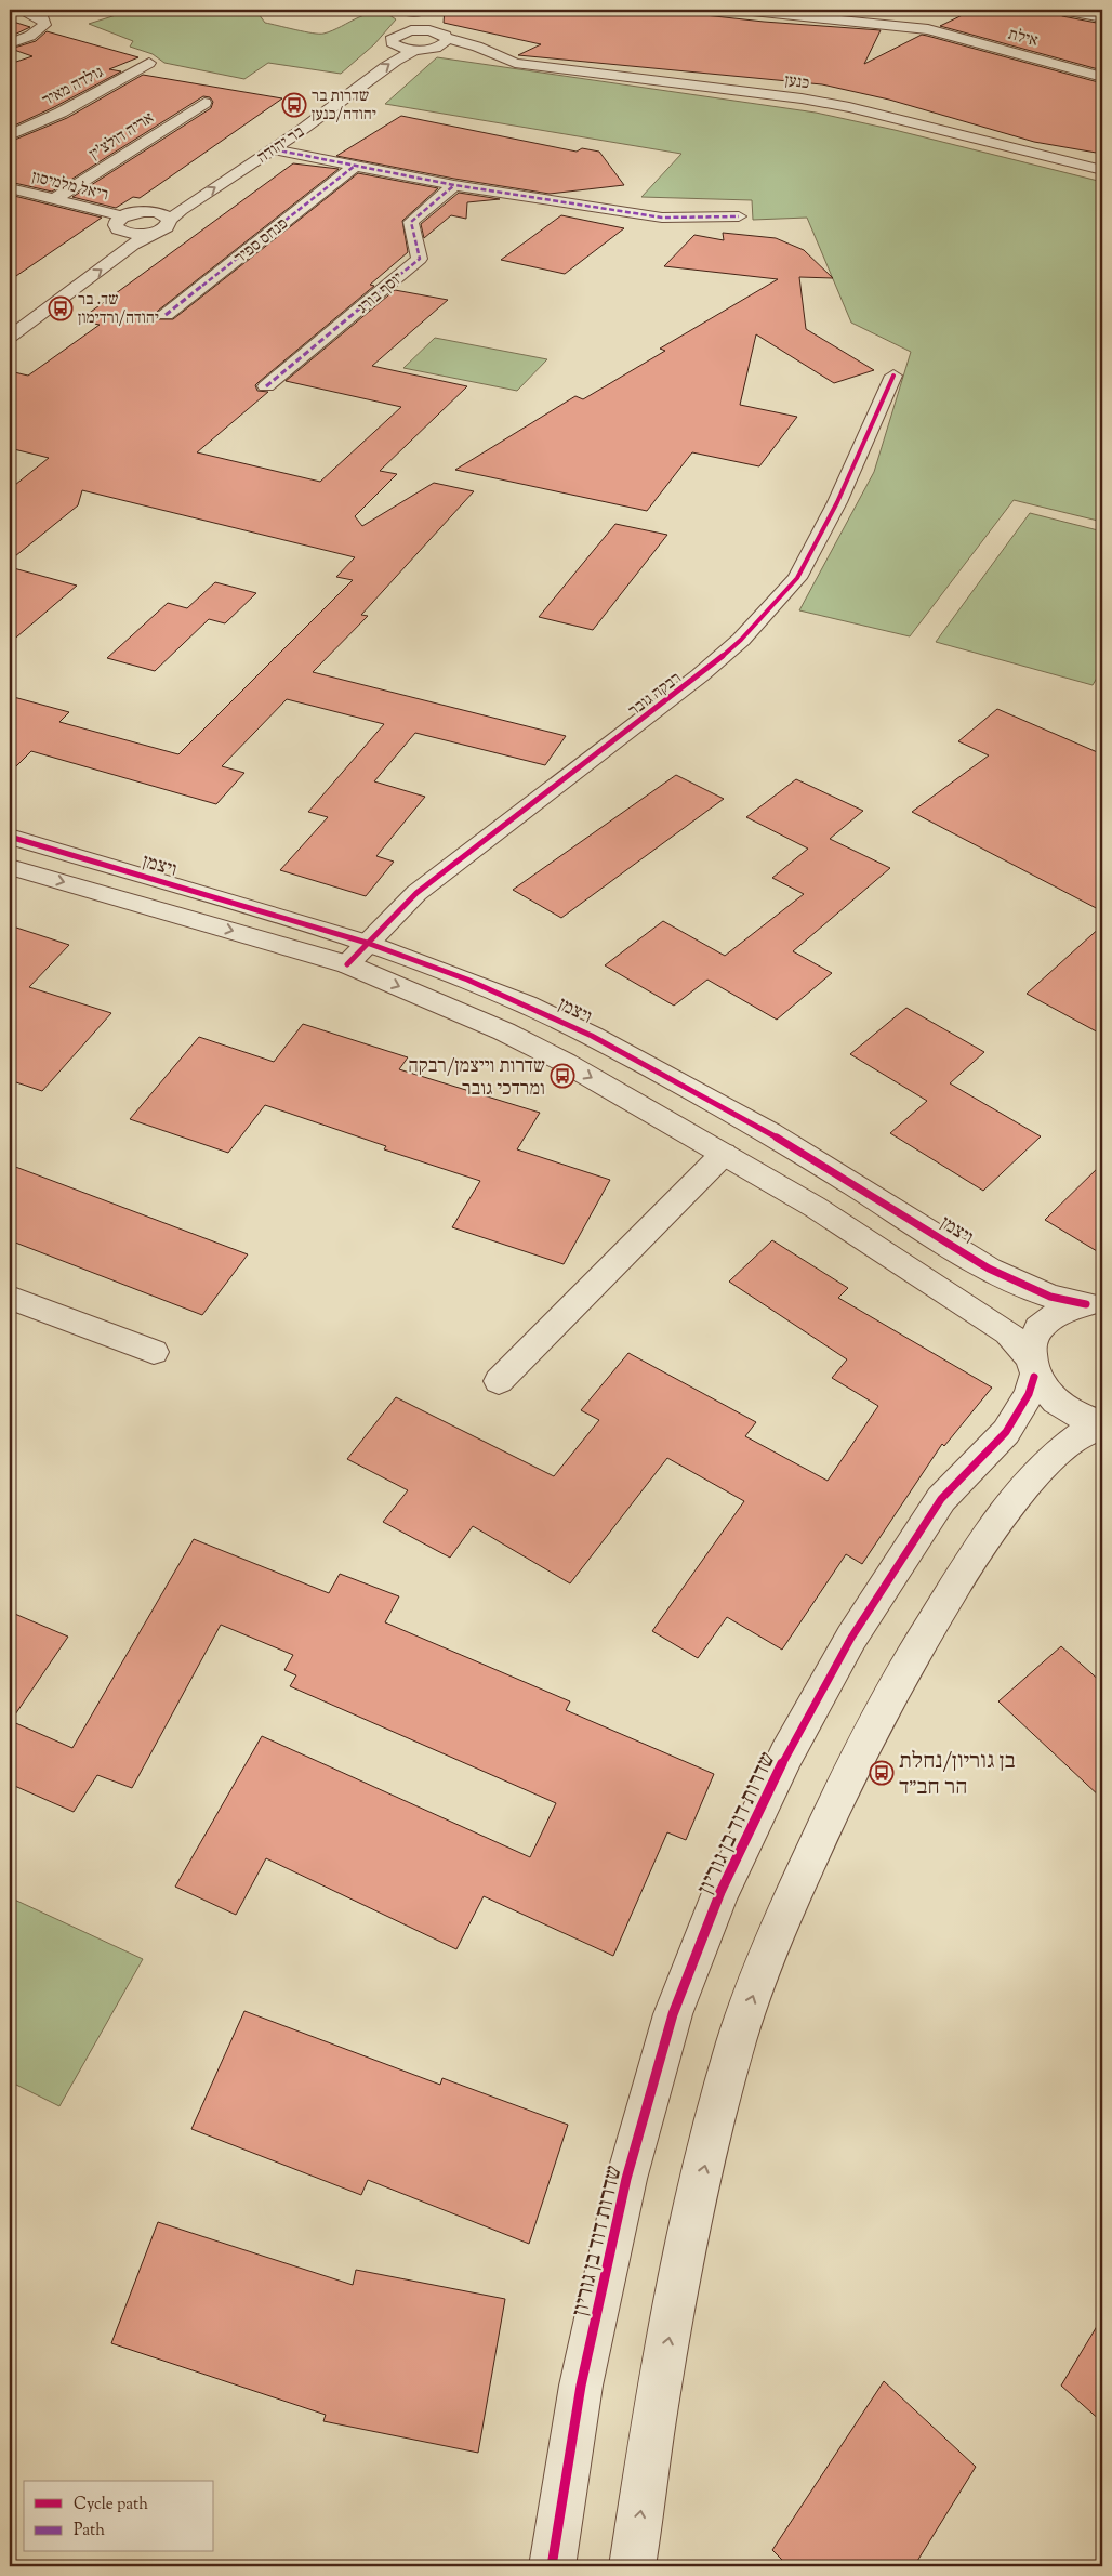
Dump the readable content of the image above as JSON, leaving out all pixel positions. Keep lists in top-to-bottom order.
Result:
{
  "streets": {
    "street": [
      "אילת",
      "כנען",
      "גולדה מאיר",
      "אריה דולצ'ין",
      "בר יהודה",
      "ריאל מלמיסון",
      "פנחס ספיר",
      "יוסף בורג",
      "רבקה גובר",
      "ויצמן",
      "שדרות דוד בן גוריון"
    ]
  },
  "crossings": [
    ["כנען", "בר יהודה"],
    ["אריה דולצ'ין", "ריאל מלמיסון"],
    ["בר יהודה", "ריאל מלמיסון"],
    ["רבקה גובר", "ויצמן"],
    ["ויצמן", "שדרות דוד בן גוריון"]
  ],
  "places": {
    "bus stop": [
      "שדרות בר יהודה/כנען",
      "שד. בר יהודה/ורדימון",
      "שדרות וייצמן/רבקה ומרדכי גובר",
      "בן גוריון/נחלת הר חב״ד"
    ]
  },
  "legend": ["Cycle path", "Path"]
}
